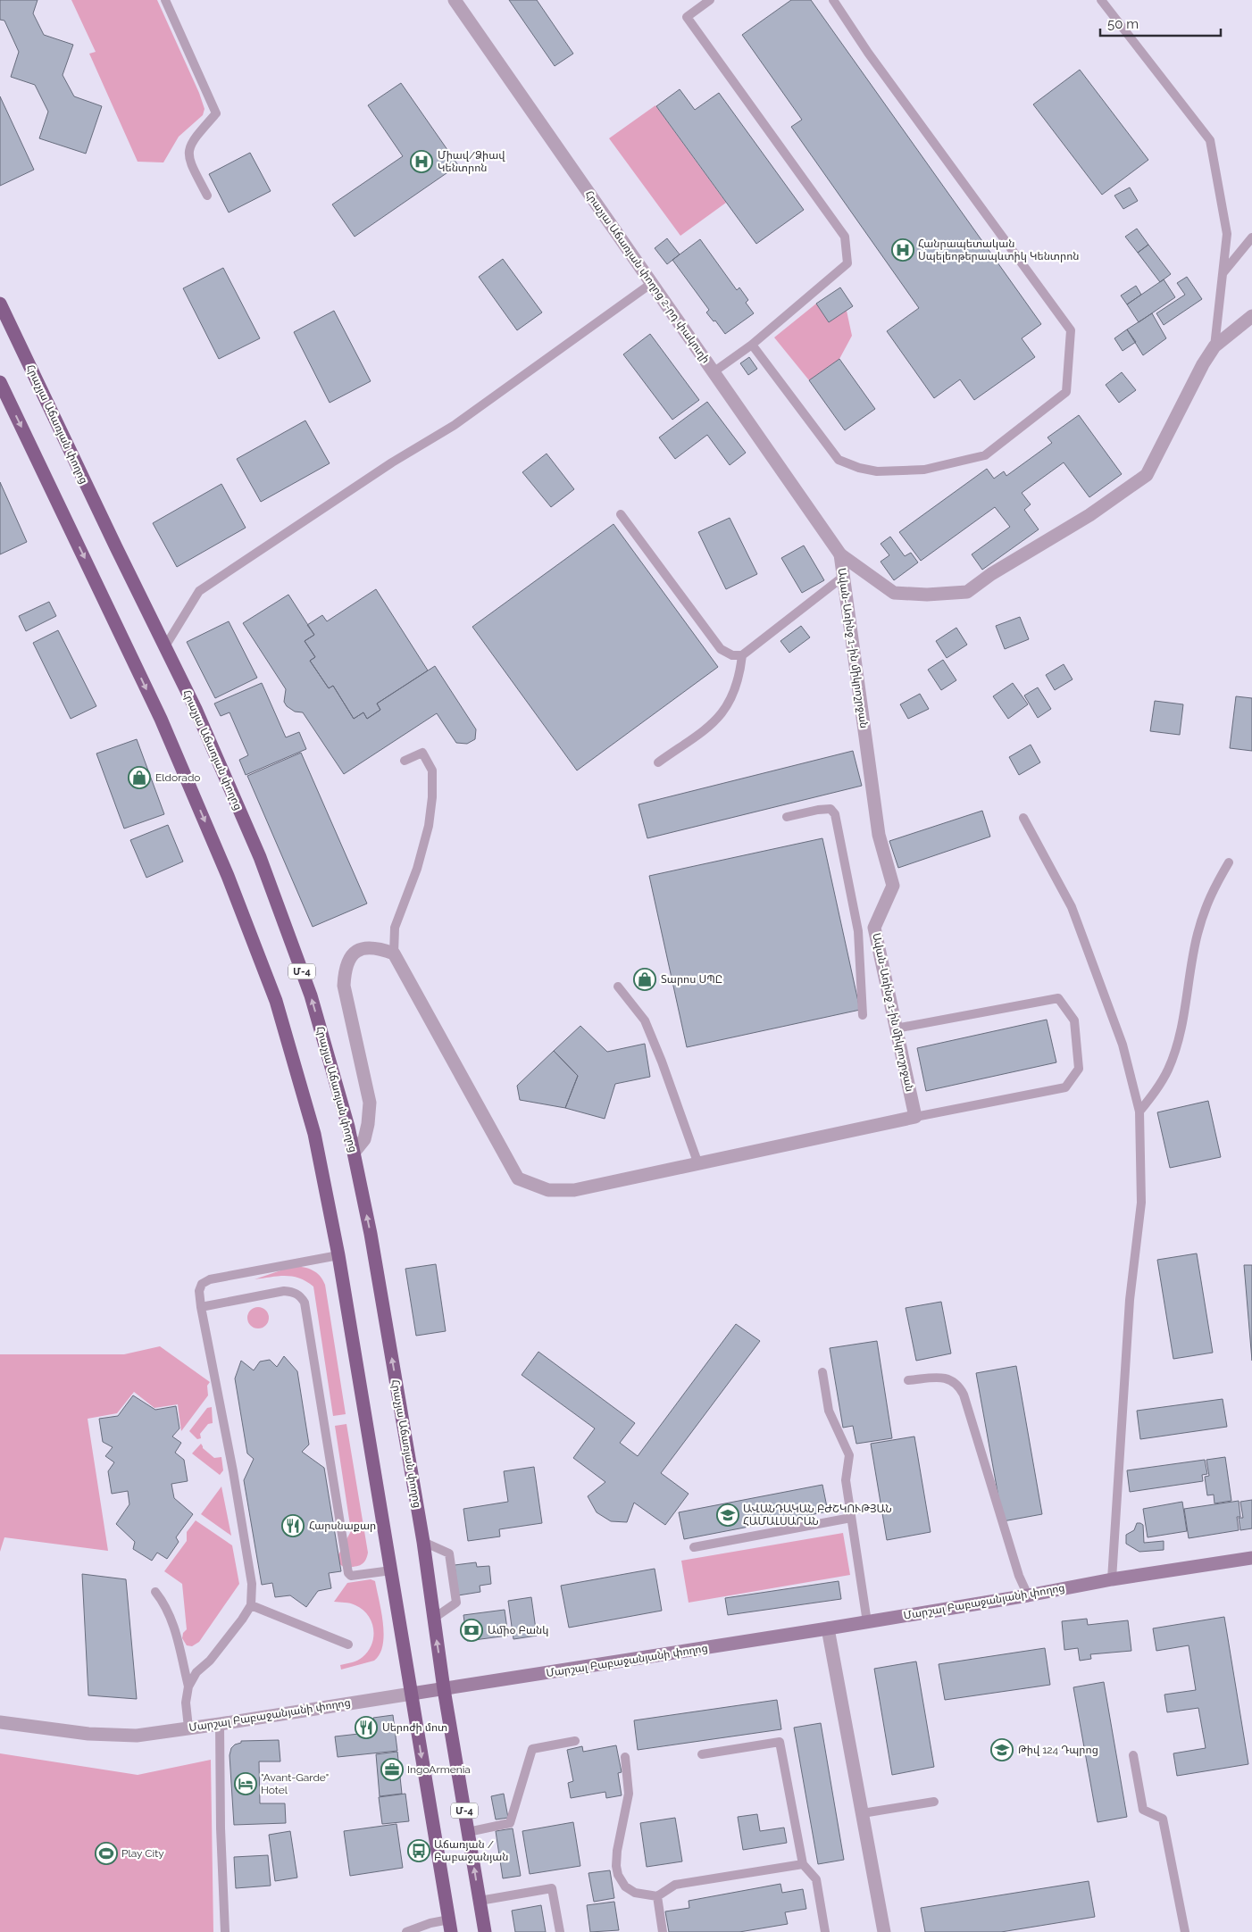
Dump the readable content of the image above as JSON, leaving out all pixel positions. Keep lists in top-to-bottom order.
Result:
{
  "streets": {
    "highway": ["Հրաչյա Աճառյան փողոց", "Մ-4"],
    "main road": ["Մարշալ Բաբաջանյանի փողոց"],
    "street": ["Հրաչյա Աճառյան փողոց 2-րդ փակուղի", "Ավան-Առինջ 1-ին միկրոշրջան"]
  },
  "crossings": [
    ["Հրաչյա Աճառյան փողոց 2-րդ փակուղի", "Ավան-Առինջ 1-ին միկրոշրջան"],
    ["Հրաչյա Աճառյան փողոց", "Մարշալ Բաբաջանյանի փողոց"]
  ],
  "places": {
    "hospital": ["Միավ/Ձիավ Կենտրոն", "Հանրապետական Սպելեոթերապևտիկ Կենտրոն"],
    "shop": ["Eldorado", "Տարոս ՍՊԸ"],
    "school or university": ["ԱՎԱՆԴԱԿԱՆ ԲԺՇԿՈՒԹՅԱՆ ՀԱՄԱԼՍԱՐԱՆ", "Թիվ 124 Դպրոց"],
    "restaurant": ["Հարսնաքար", "Սերոժի մոտ"],
    "bank": ["Ամիօ Բանկ"],
    "office": ["IngoArmenia"],
    "hotel": ["\"Avant-Garde\" Hotel"],
    "bus stop": ["Աճառյան / Բաբաջանյան"],
    "sports": ["Play City"]
  },
  "scale_bar": "50 m"
}
